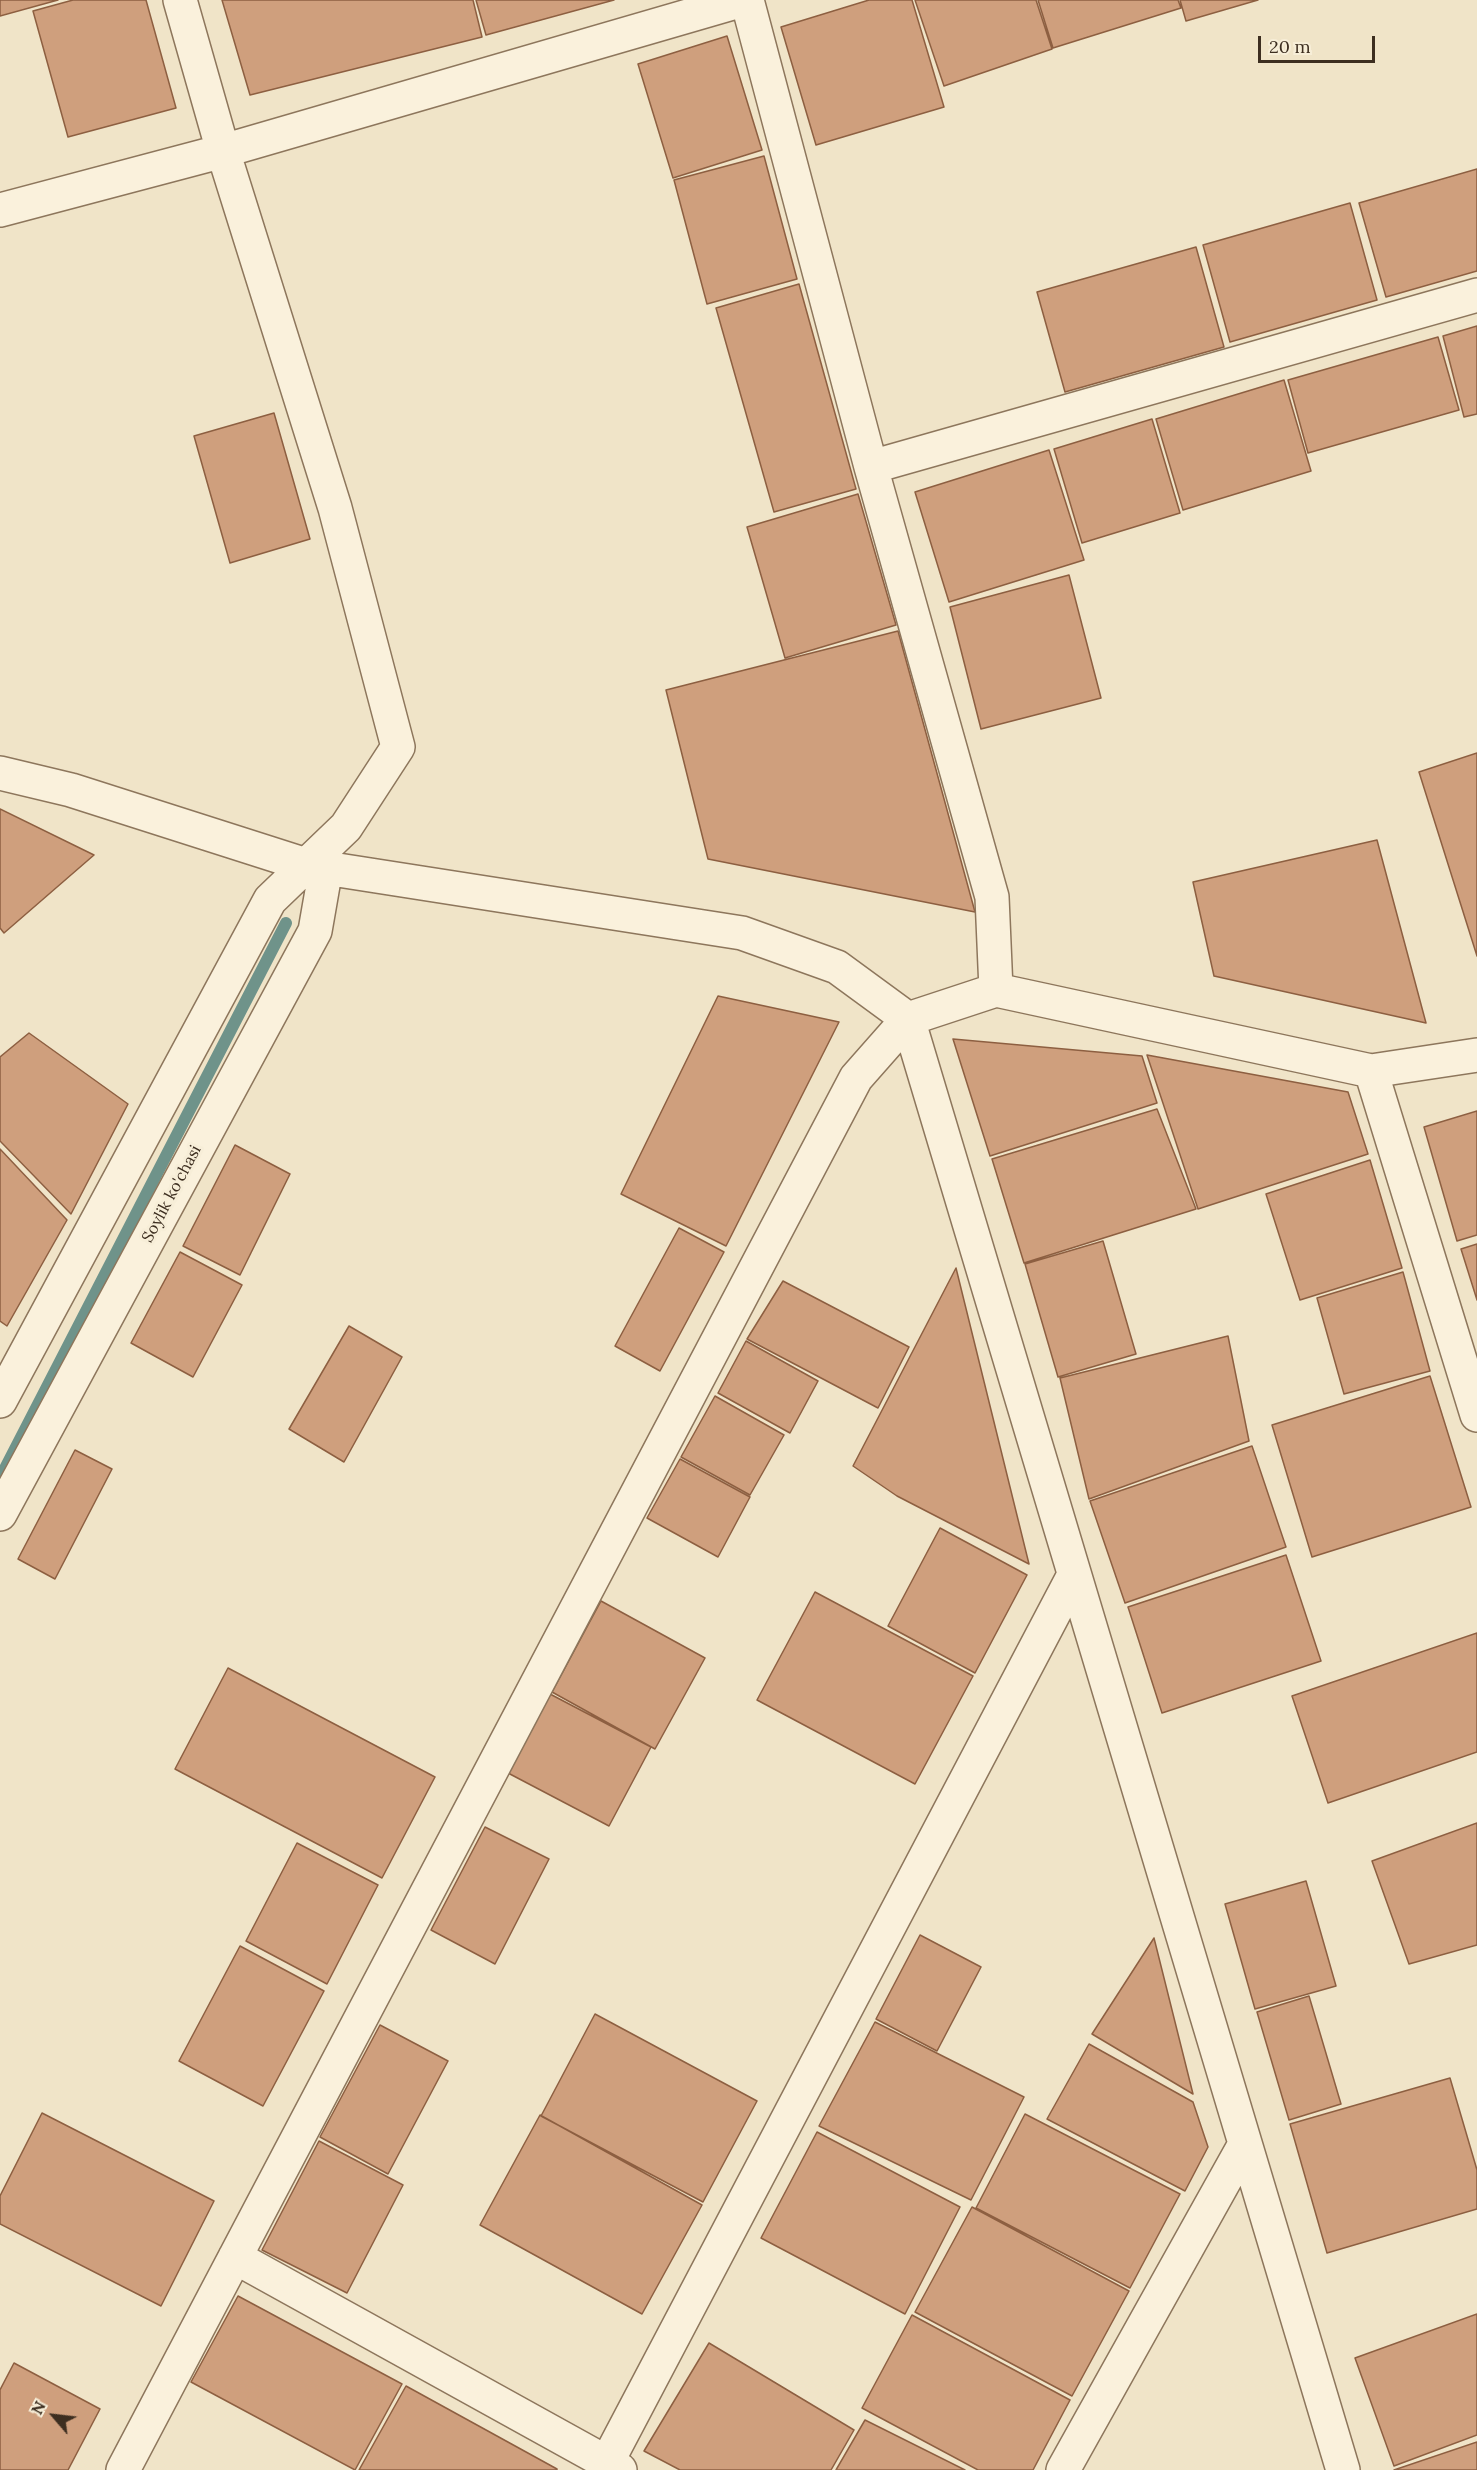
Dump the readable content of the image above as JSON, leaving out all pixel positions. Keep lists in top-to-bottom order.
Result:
{
  "streets": {
    "street": ["Soylik ko'chasi"]
  },
  "scale_bar": "20 m",
  "north": "top left"
}
